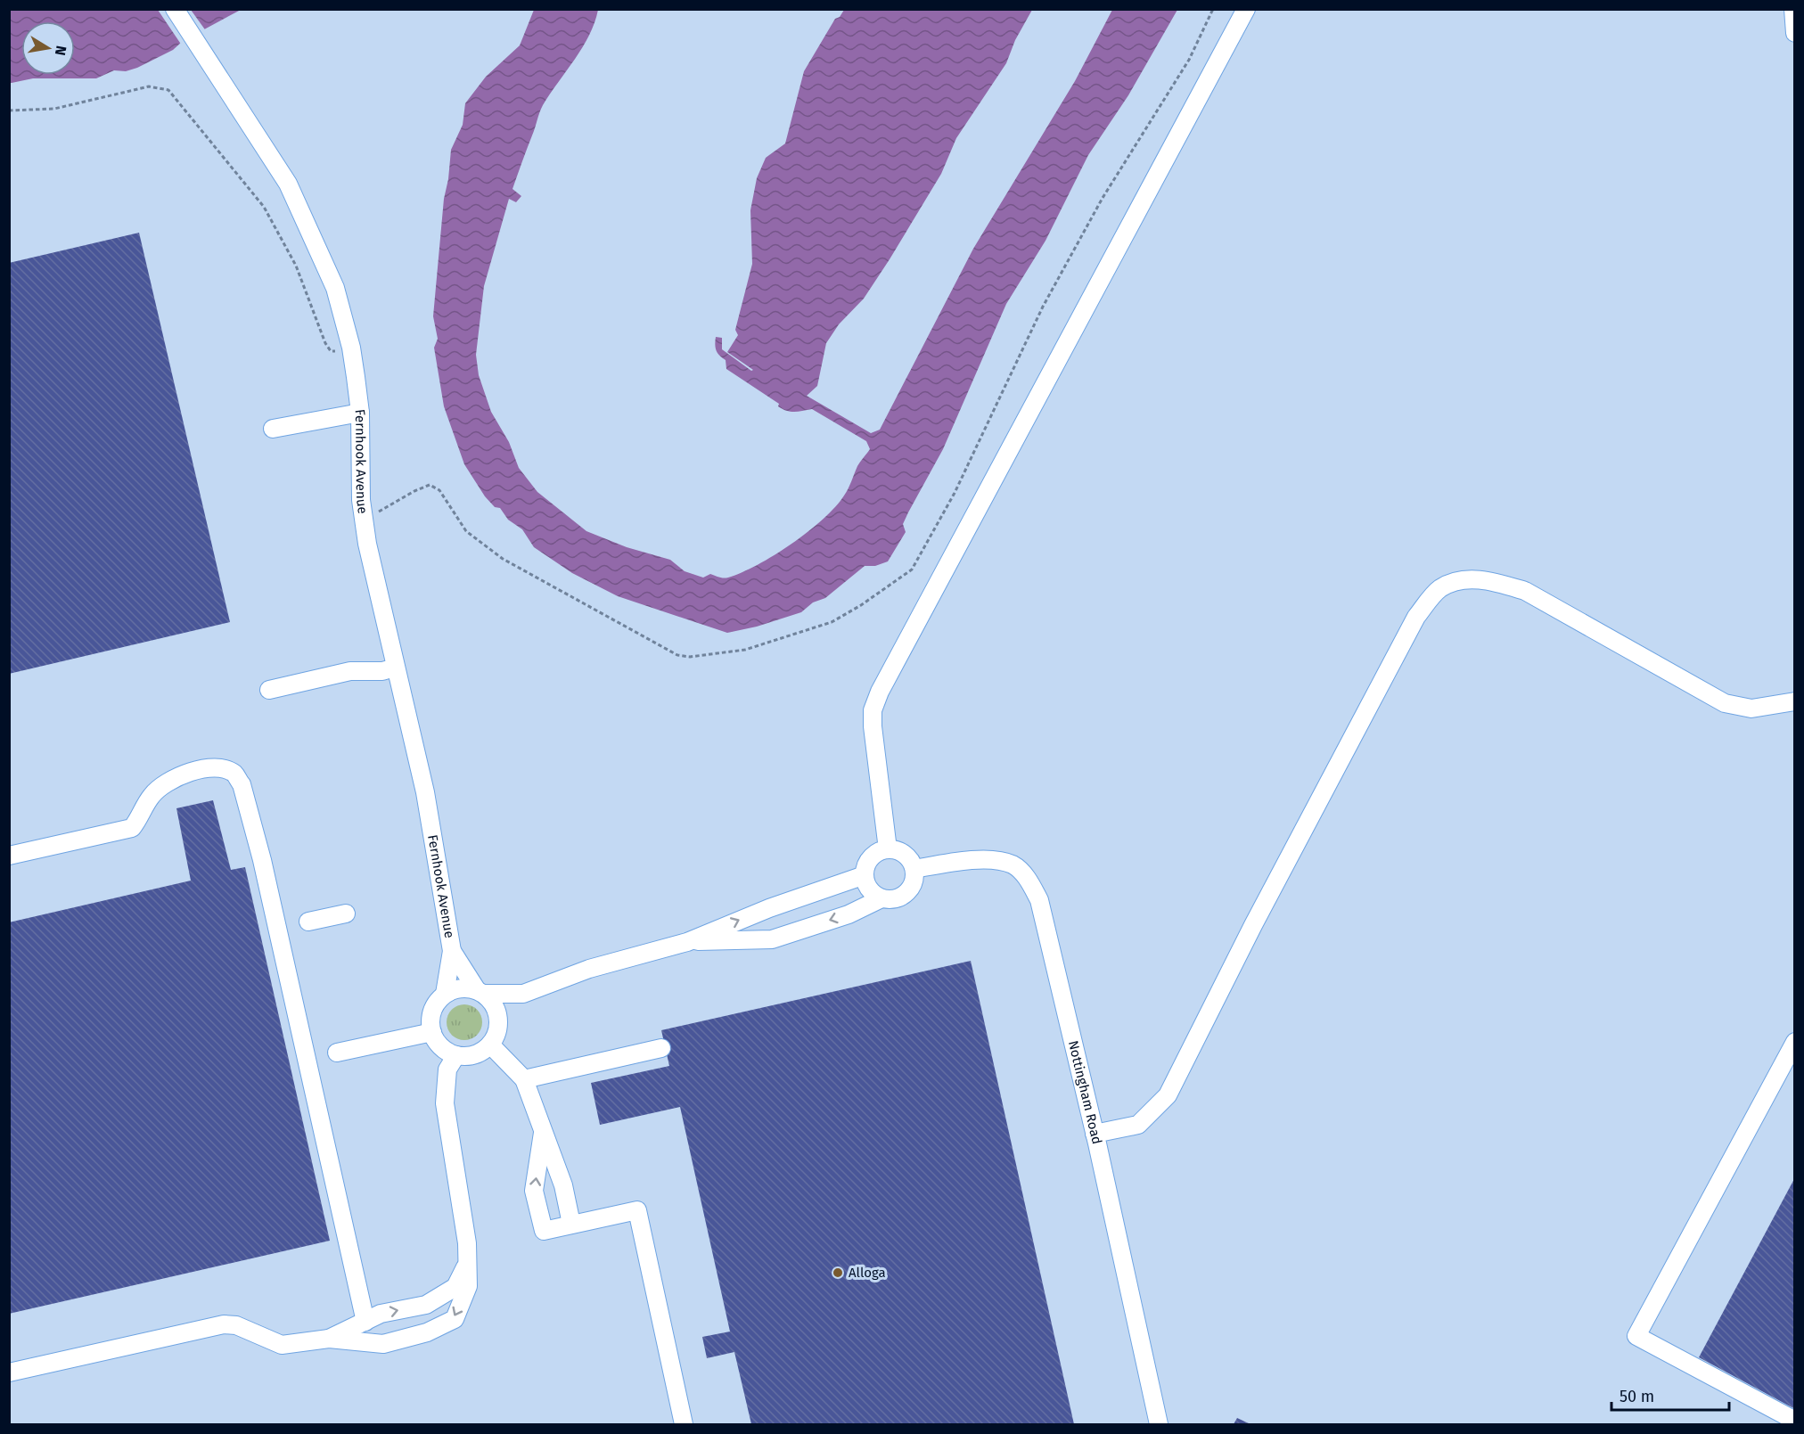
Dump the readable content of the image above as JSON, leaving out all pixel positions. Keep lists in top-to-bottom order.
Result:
{
  "streets": {
    "street": ["Fernhook Avenue", "Nottingham Road"]
  },
  "places": ["Alloga"],
  "scale_bar": "50 m",
  "north": "right"
}
